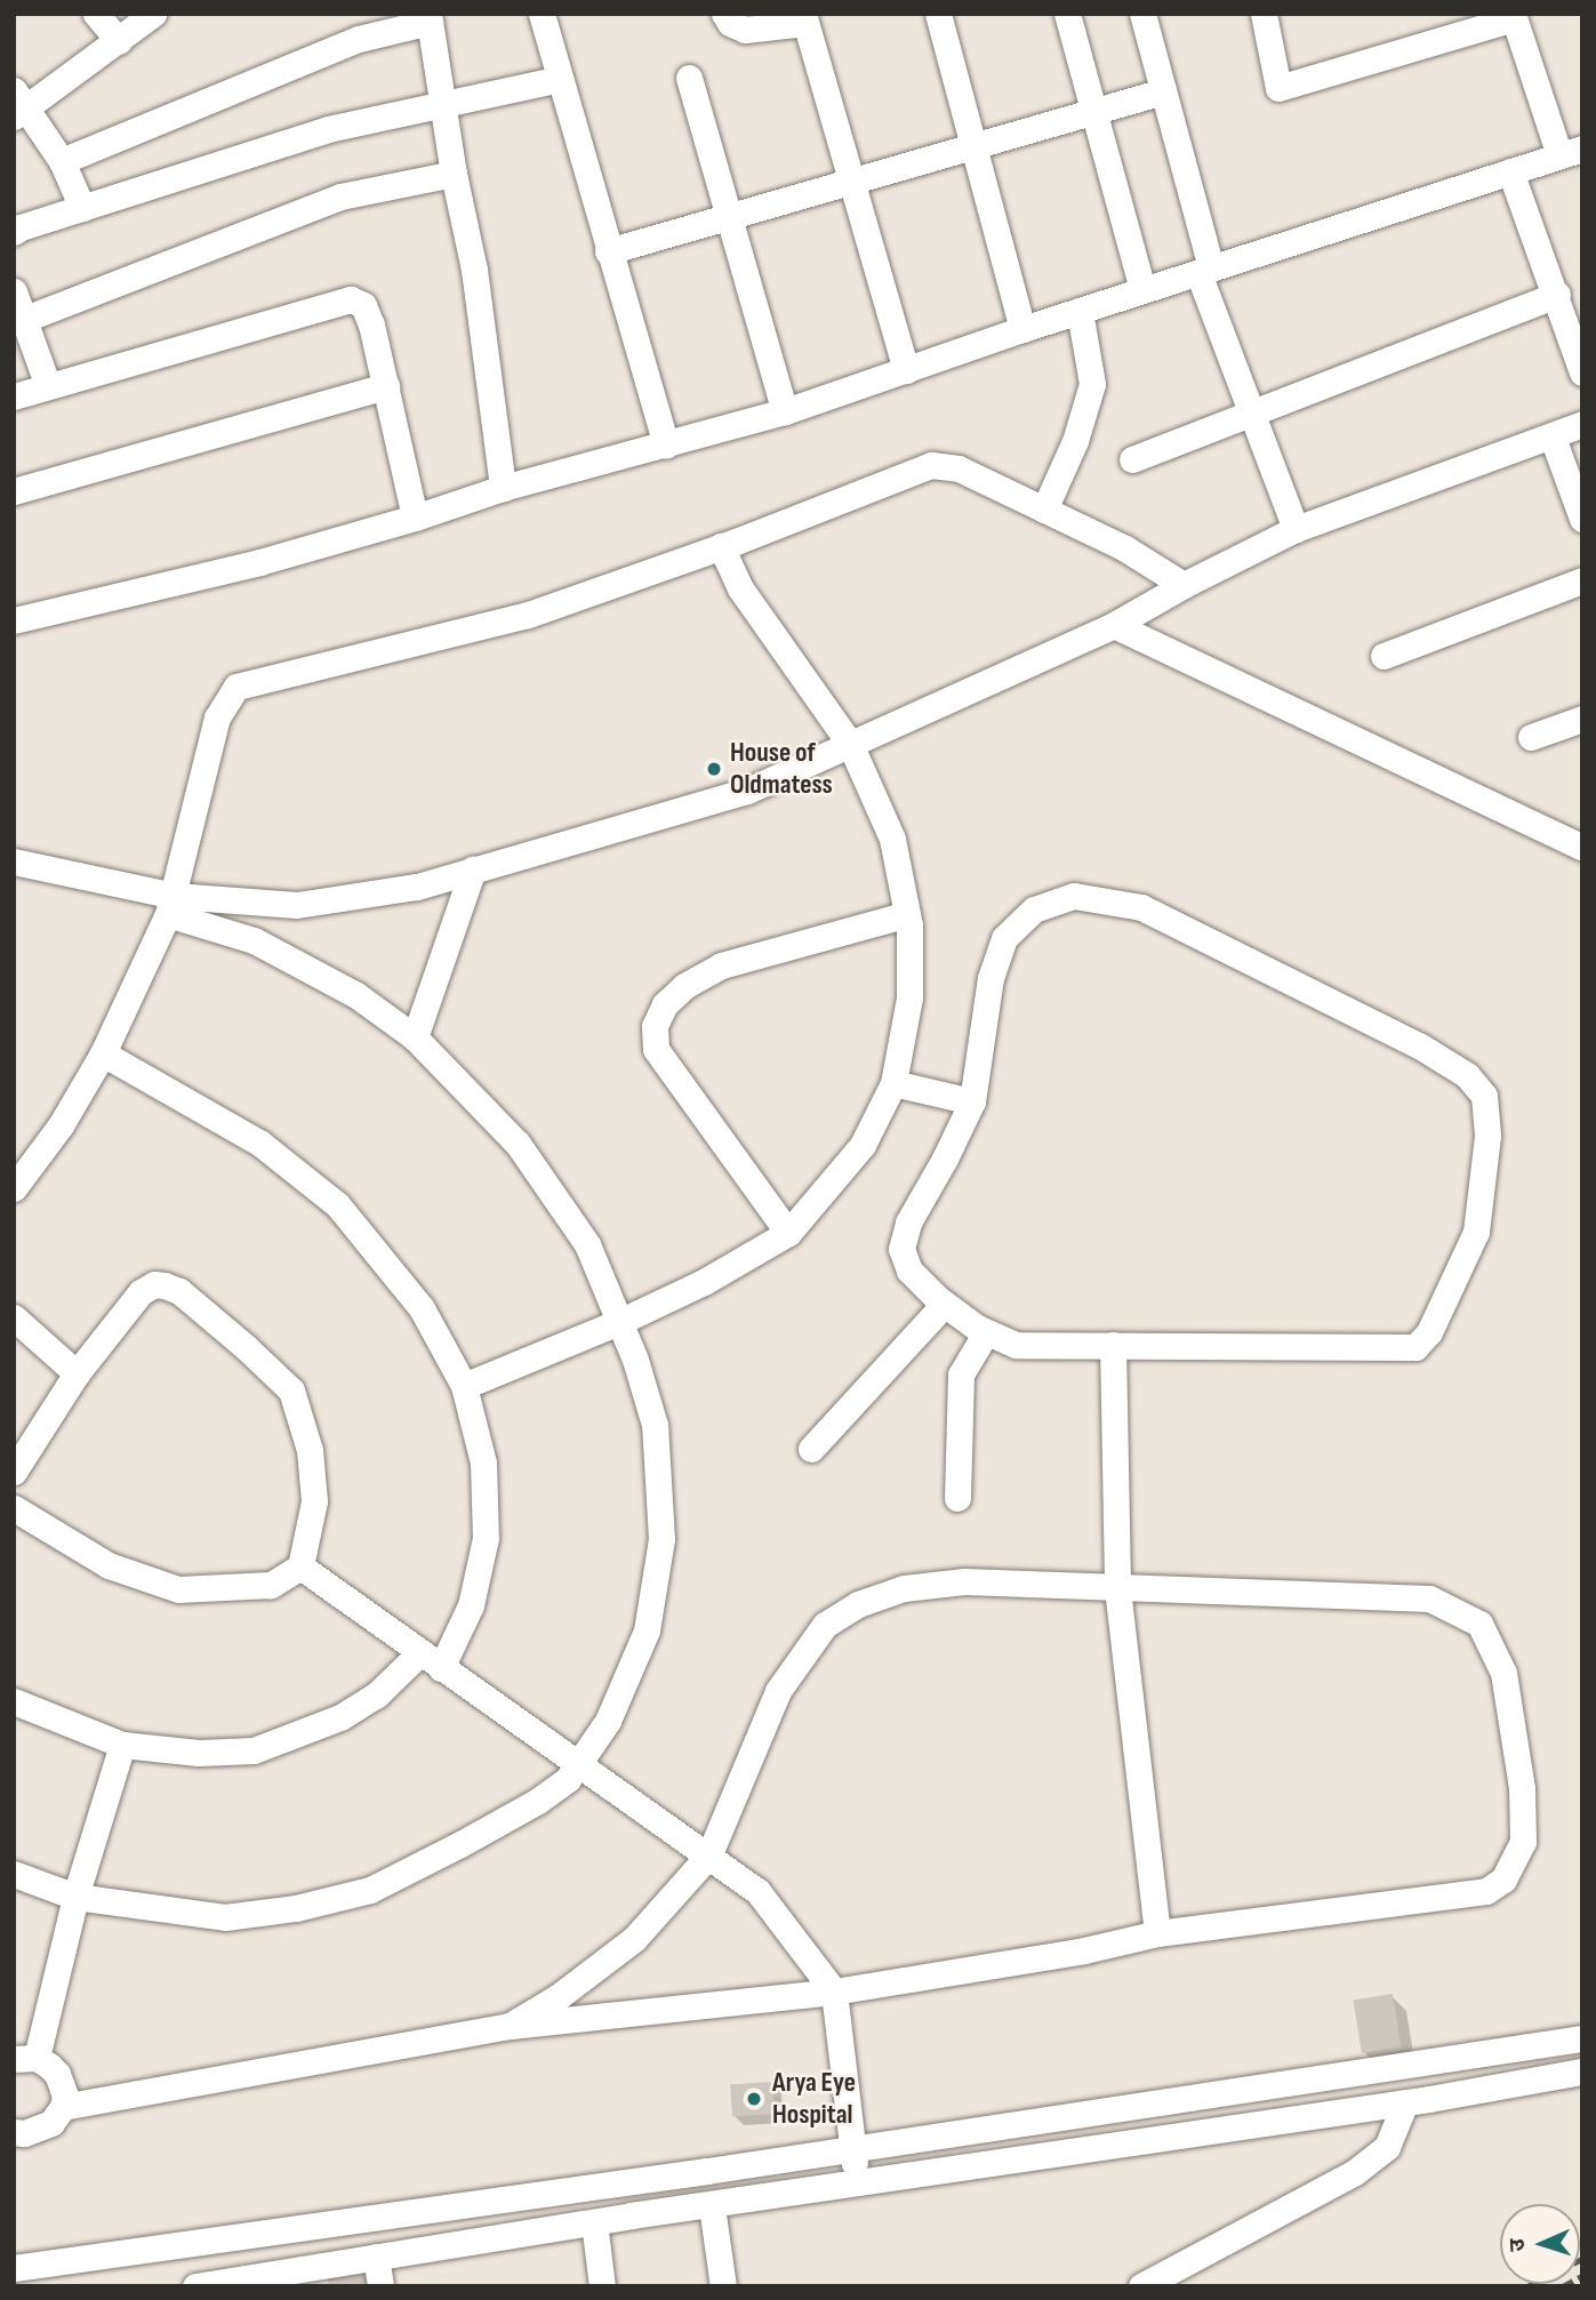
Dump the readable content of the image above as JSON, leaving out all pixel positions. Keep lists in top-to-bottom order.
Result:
{
  "places": ["House of Oldmatess", "Arya Eye Hospital"],
  "north": "left"
}
